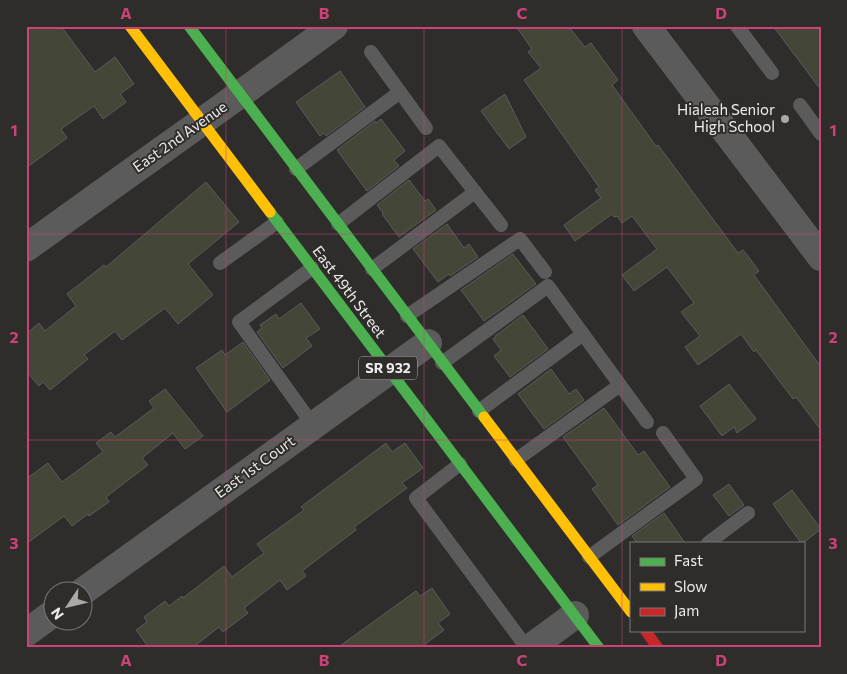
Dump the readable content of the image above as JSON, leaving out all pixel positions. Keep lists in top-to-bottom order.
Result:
{
  "streets": {
    "main road": ["East 49th Street", "SR 932"],
    "street": ["East 2nd Avenue", "East 1st Court"]
  },
  "crossings": [
    ["East 2nd Avenue", "East 49th Street"],
    ["East 2nd Avenue", "SR 932"],
    ["East 49th Street", "East 1st Court"],
    ["SR 932", "East 1st Court"]
  ],
  "places": ["Hialeah Senior High School"],
  "legend": ["Fast", "Slow", "Jam"],
  "north": "bottom left",
  "grid": {
    "columns": [
      "A",
      "B",
      "C",
      "D"
    ],
    "rows": ["1", "2", "3"]
  }
}
